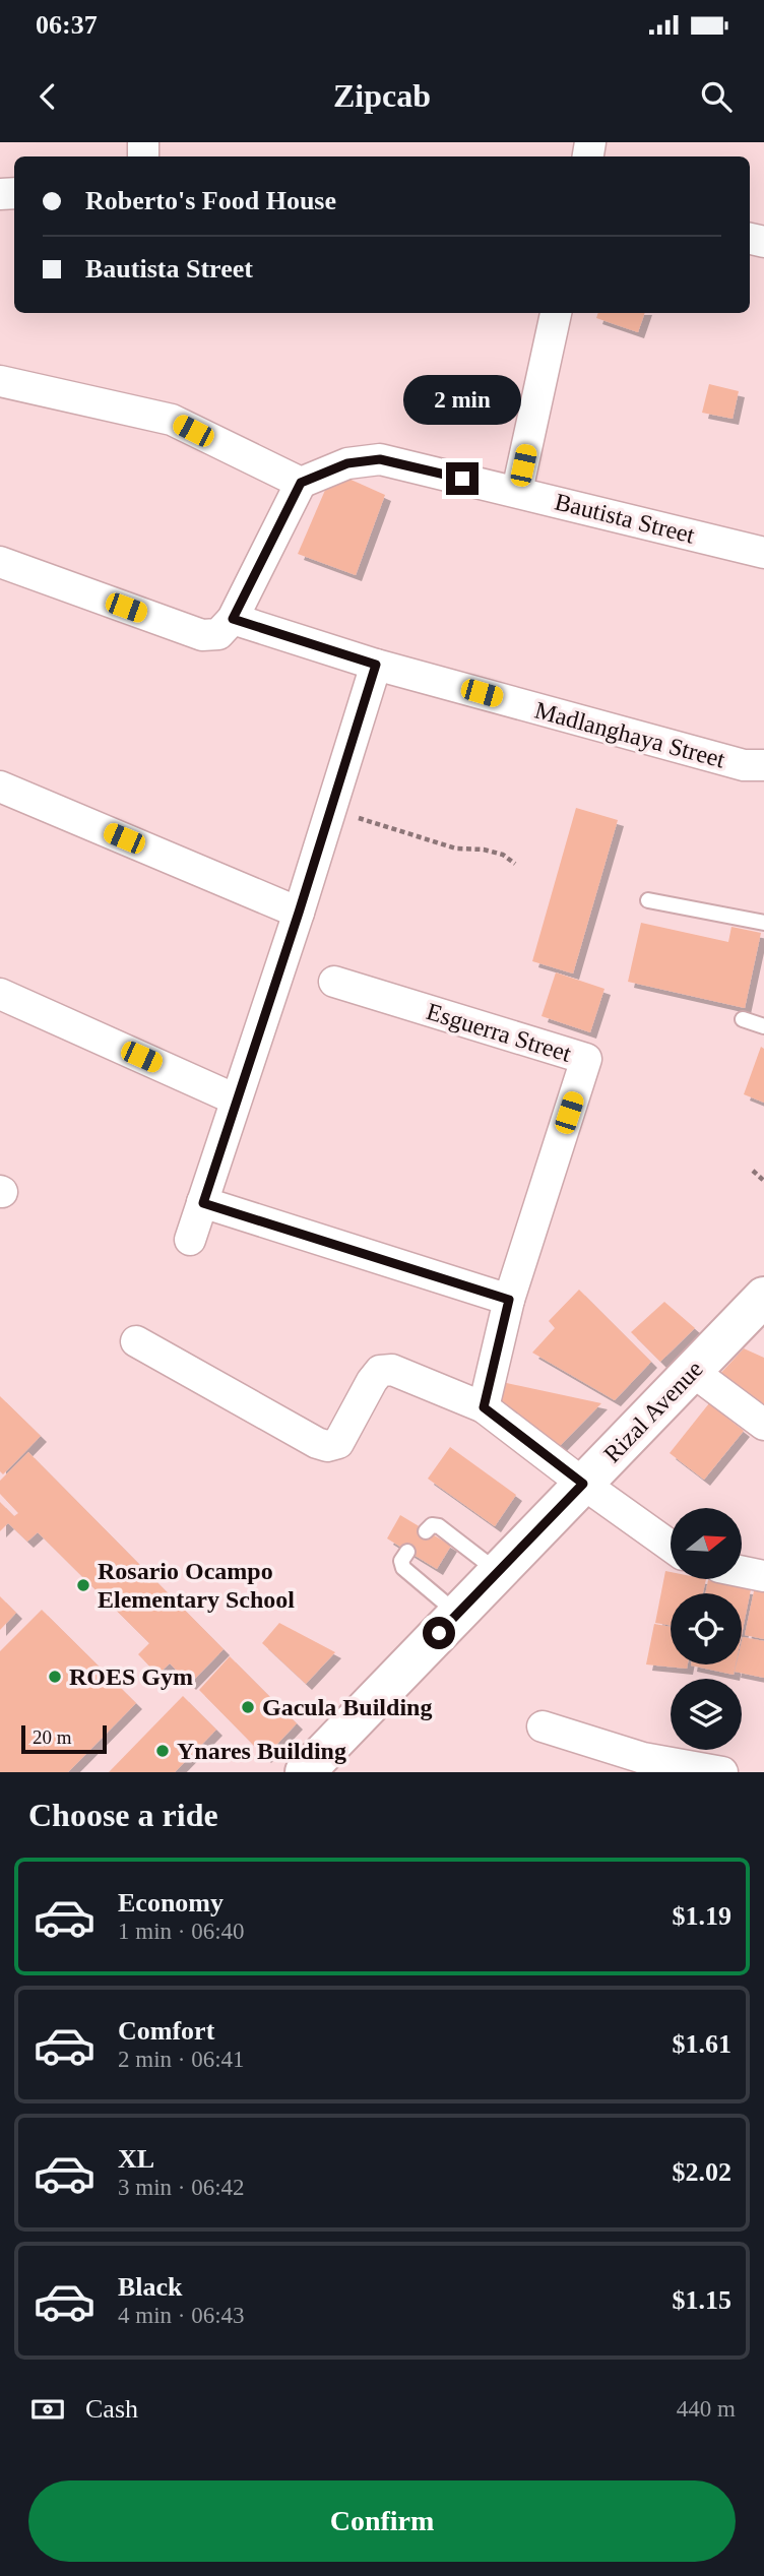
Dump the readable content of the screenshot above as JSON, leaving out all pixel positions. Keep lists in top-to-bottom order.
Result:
{
  "streets": {
    "main road": ["Rizal Avenue"],
    "street": ["Bautista Street", "Madlanghaya Street", "Esguerra Street"]
  },
  "places": [
    "Rosario Ocampo Elementary School",
    "ROES Gym",
    "Gacula Building",
    "Ynares Building"
  ],
  "scale_bar": "20 m",
  "north": "right",
  "page": {
    "status": "06:37",
    "header": "Zipcab",
    "banner": ["Roberto's Food House", "Bautista Street"],
    "bubble": "2 min",
    "scale": "20 m",
    "heading": "Choose a ride",
    "list": [
      {
        "name": "Economy",
        "note": "1 min · 06:40",
        "value": "$1.19"
      },
      {
        "name": "Comfort",
        "note": "2 min · 06:41",
        "value": "$1.61"
      },
      {
        "name": "XL",
        "note": "3 min · 06:42",
        "value": "$2.02"
      },
      {
        "name": "Black",
        "note": "4 min · 06:43",
        "value": "$1.15"
      }
    ],
    "pay": ["Cash", "440 m"],
    "buttons": "Confirm"
  }
}
